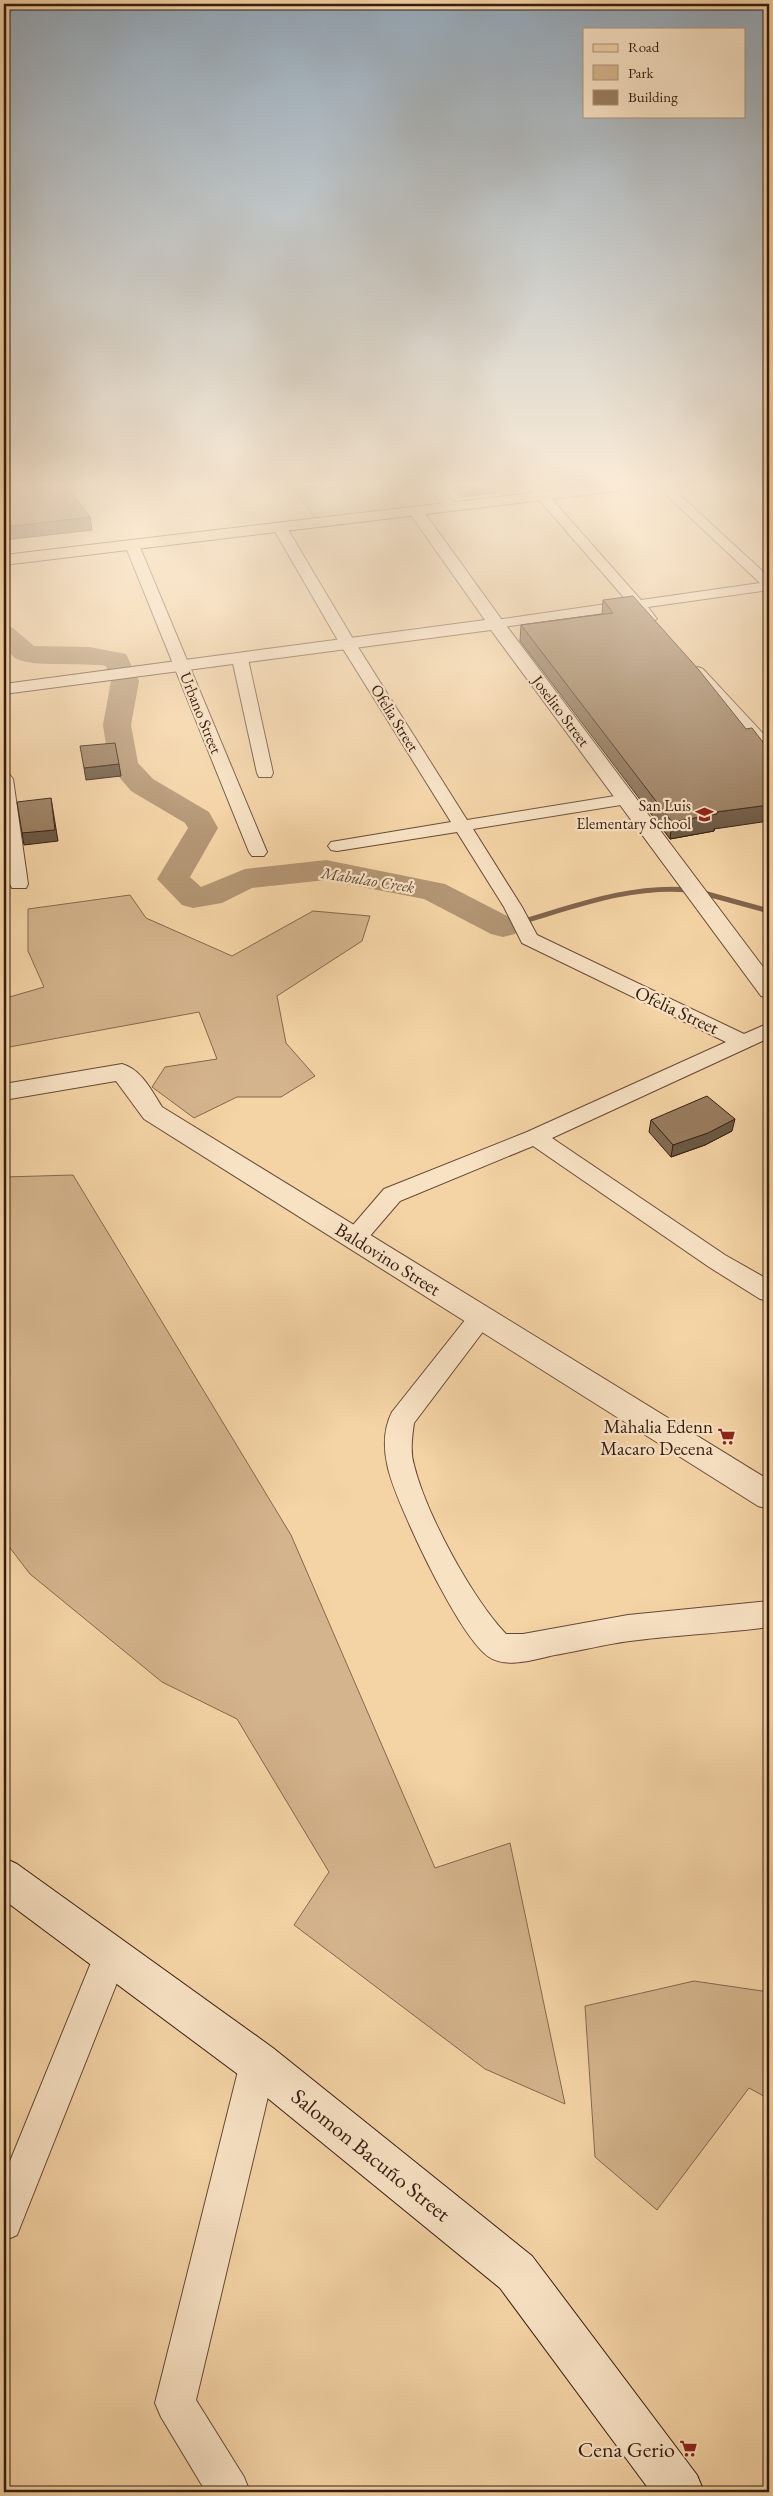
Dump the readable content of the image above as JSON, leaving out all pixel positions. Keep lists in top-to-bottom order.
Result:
{
  "streets": {
    "street": [
      "Joselito Street",
      "Urbano Street",
      "Ofelia Street",
      "Baldovino Street",
      "Salomon Bacuño Street"
    ]
  },
  "water": ["Mabulao Creek"],
  "places": {
    "school or university": ["San Luis Elementary School"],
    "supermarket": ["Mahalia Edenn Macaro Decena", "Cena Gerio"]
  },
  "legend": ["Road", "Park", "Building"]
}
